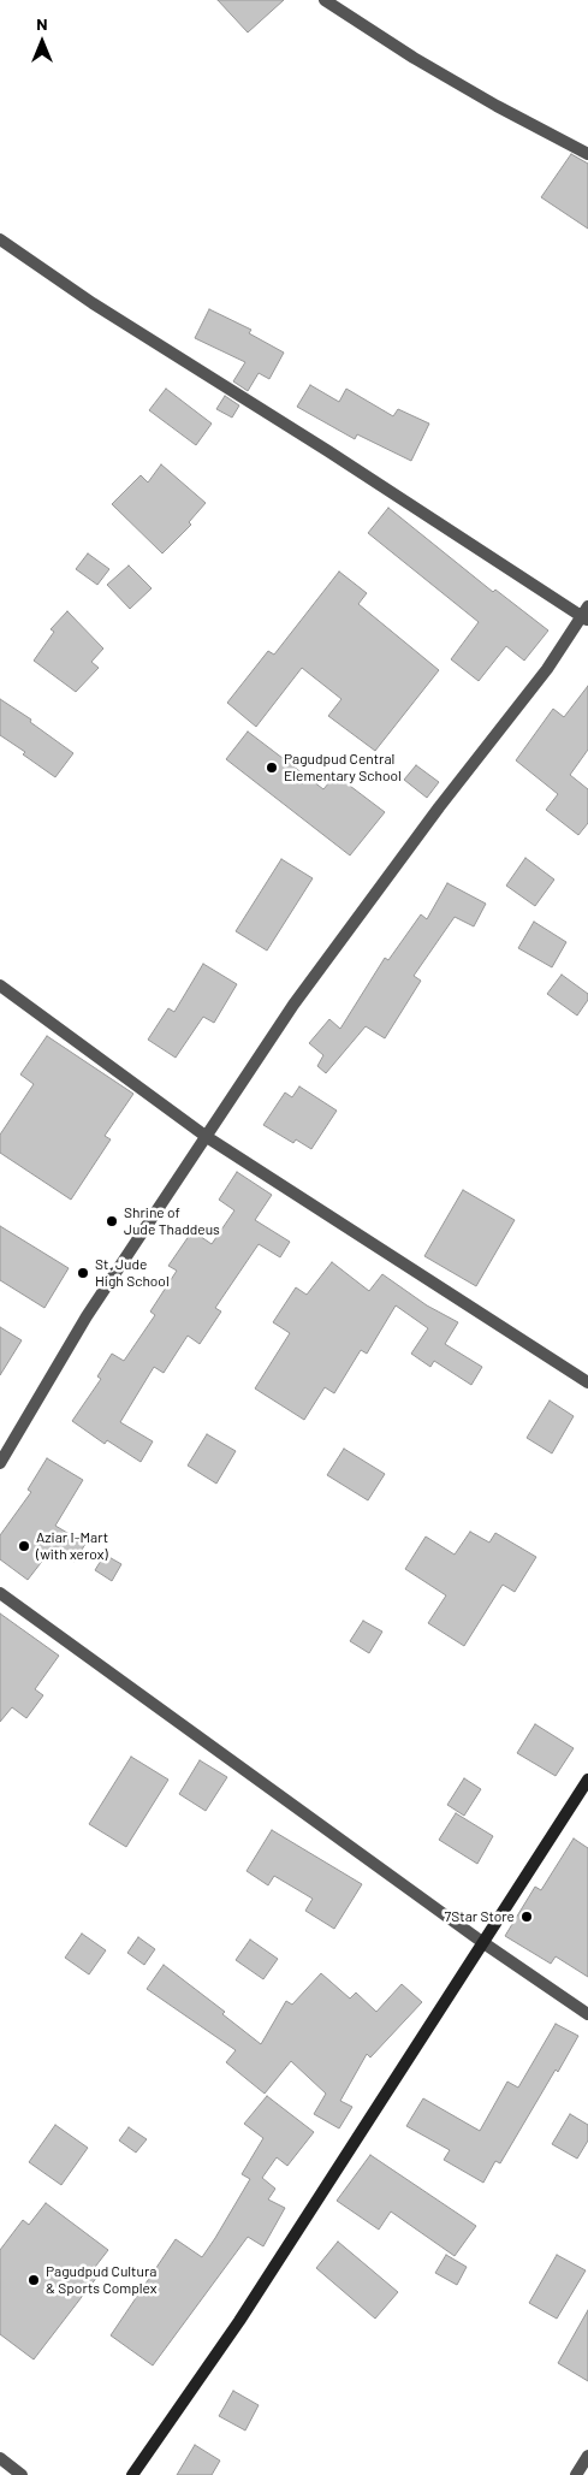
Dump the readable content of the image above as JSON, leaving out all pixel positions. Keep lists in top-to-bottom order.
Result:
{
  "places": [
    "Pagudpud Central Elementary School",
    "Shrine of Jude Thaddeus",
    "St. Jude High School",
    "Aziar I-Mart (with xerox)",
    "7Star Store",
    "Pagudpud Cultura & Sports Complex"
  ],
  "north": "top"
}
